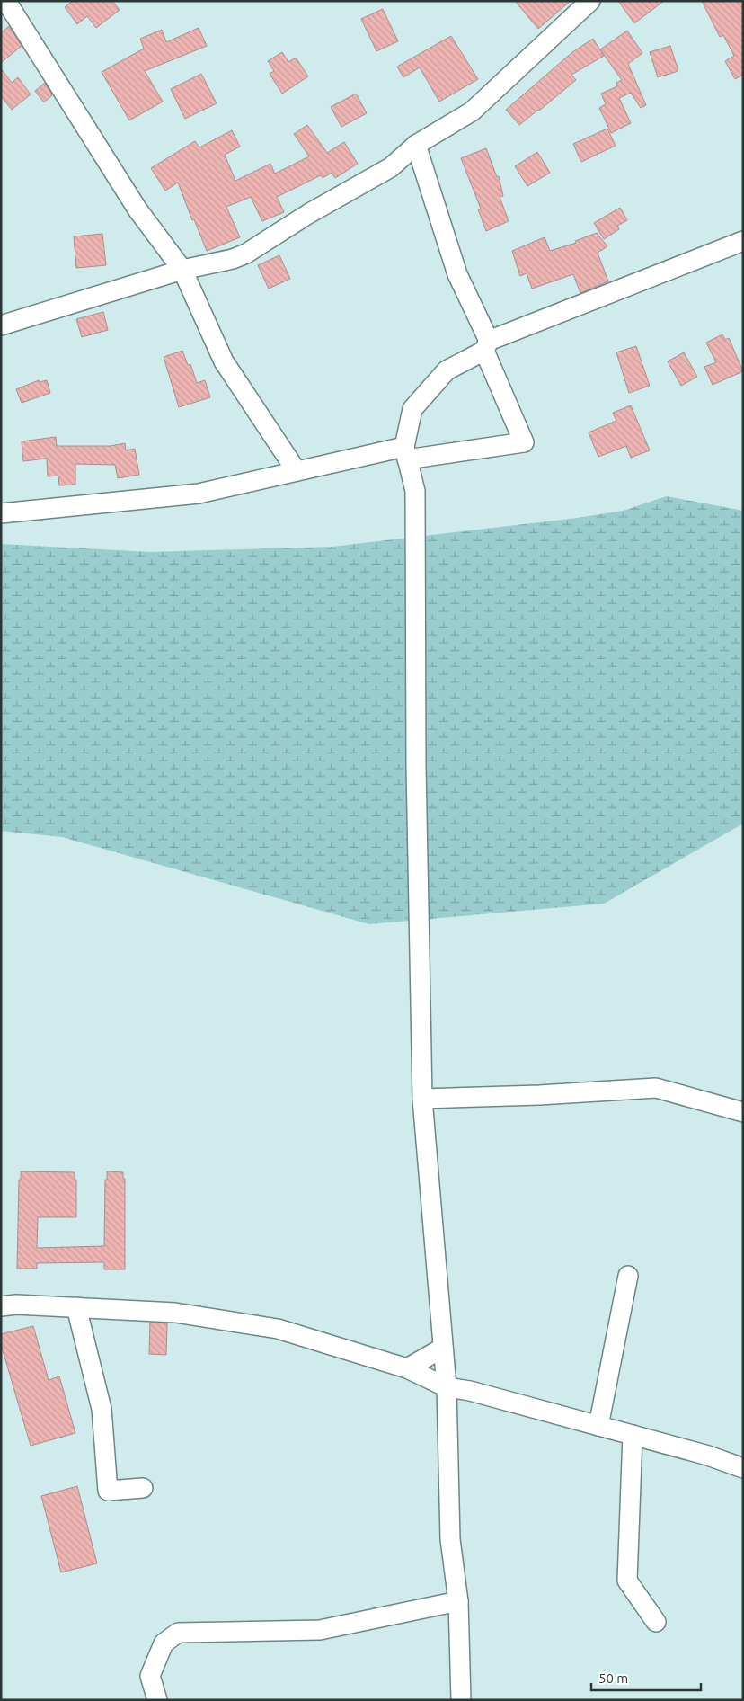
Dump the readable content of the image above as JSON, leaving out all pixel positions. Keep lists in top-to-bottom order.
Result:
{
  "scale_bar": "50 m"
}
